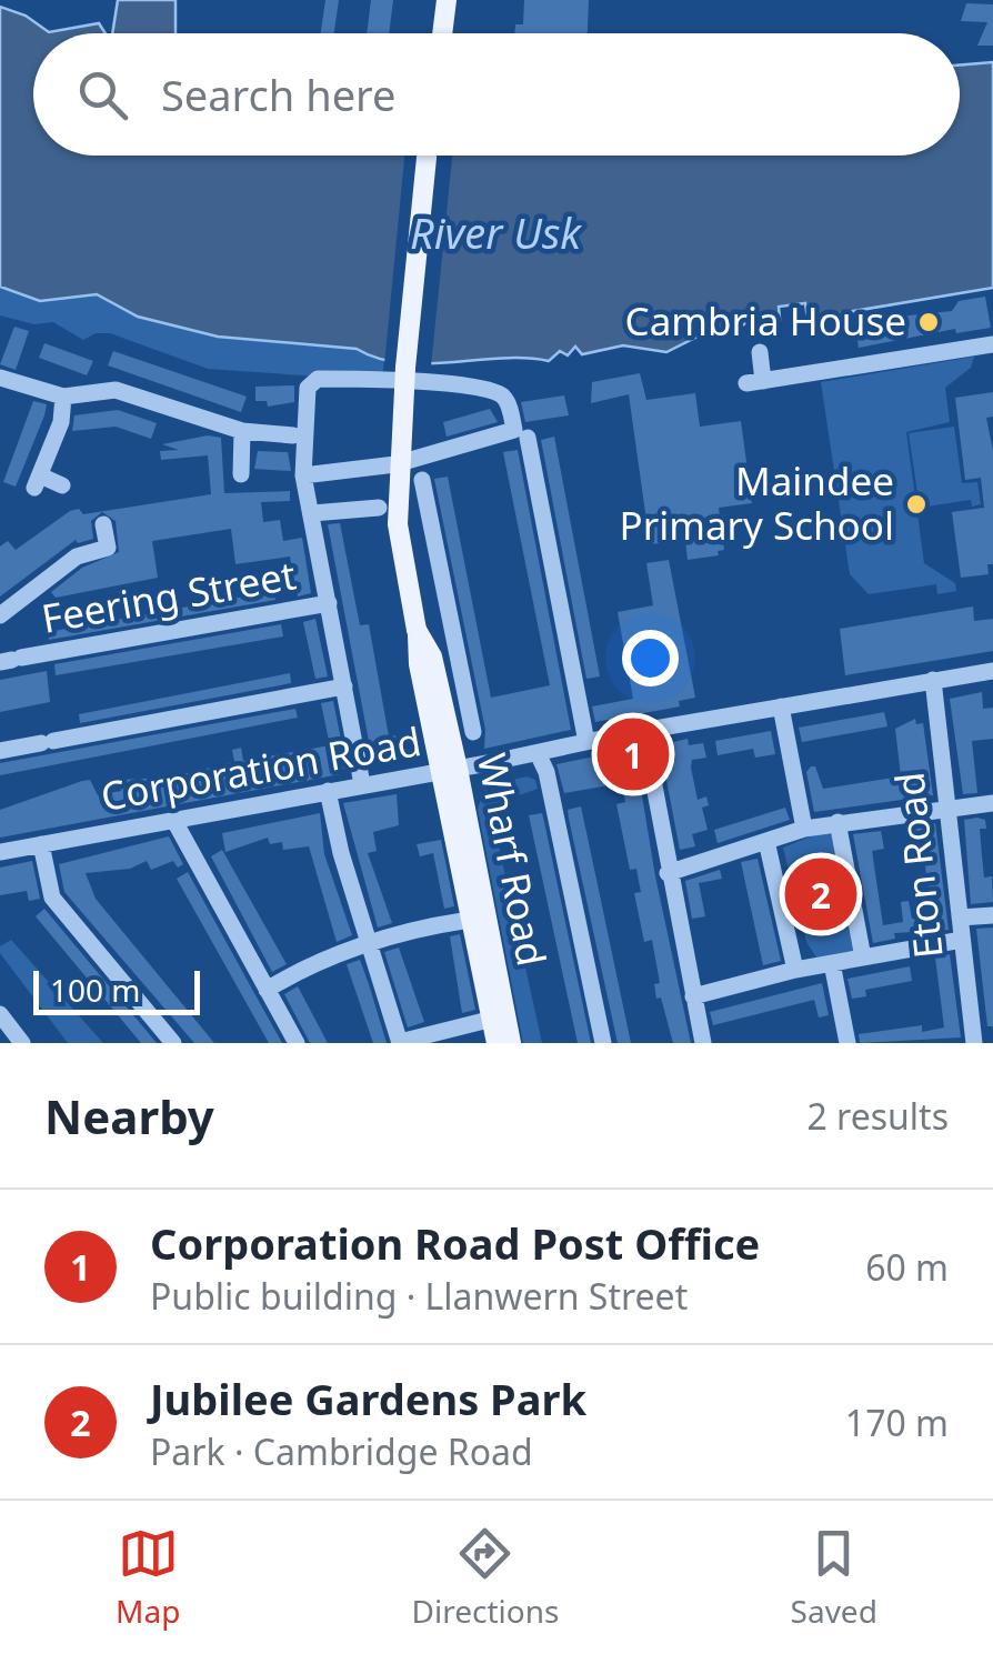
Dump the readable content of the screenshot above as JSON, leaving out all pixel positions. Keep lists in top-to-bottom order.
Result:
{
  "streets": {
    "main road": ["Wharf Road"],
    "street": ["Feering Street", "Corporation Road", "Eton Road"]
  },
  "crossings": [
    ["Corporation Road", "Wharf Road"],
    ["Corporation Road", "Eton Road"]
  ],
  "water": ["River Usk"],
  "places": ["Cambria House", "Maindee Primary School"],
  "scale_bar": "100 m",
  "page": {
    "search": "Search here",
    "pins": ["1", "2"],
    "scale": "100 m",
    "heading": ["Nearby", "2 results"],
    "list": [
      {
        "mark": "1",
        "name": "Corporation Road Post Office",
        "note": "Public building · Llanwern Street",
        "value": "60 m"
      },
      {
        "mark": "2",
        "name": "Jubilee Gardens Park",
        "note": "Park · Cambridge Road",
        "value": "170 m"
      }
    ],
    "nav": ["Map", "Directions", "Saved"]
  }
}
